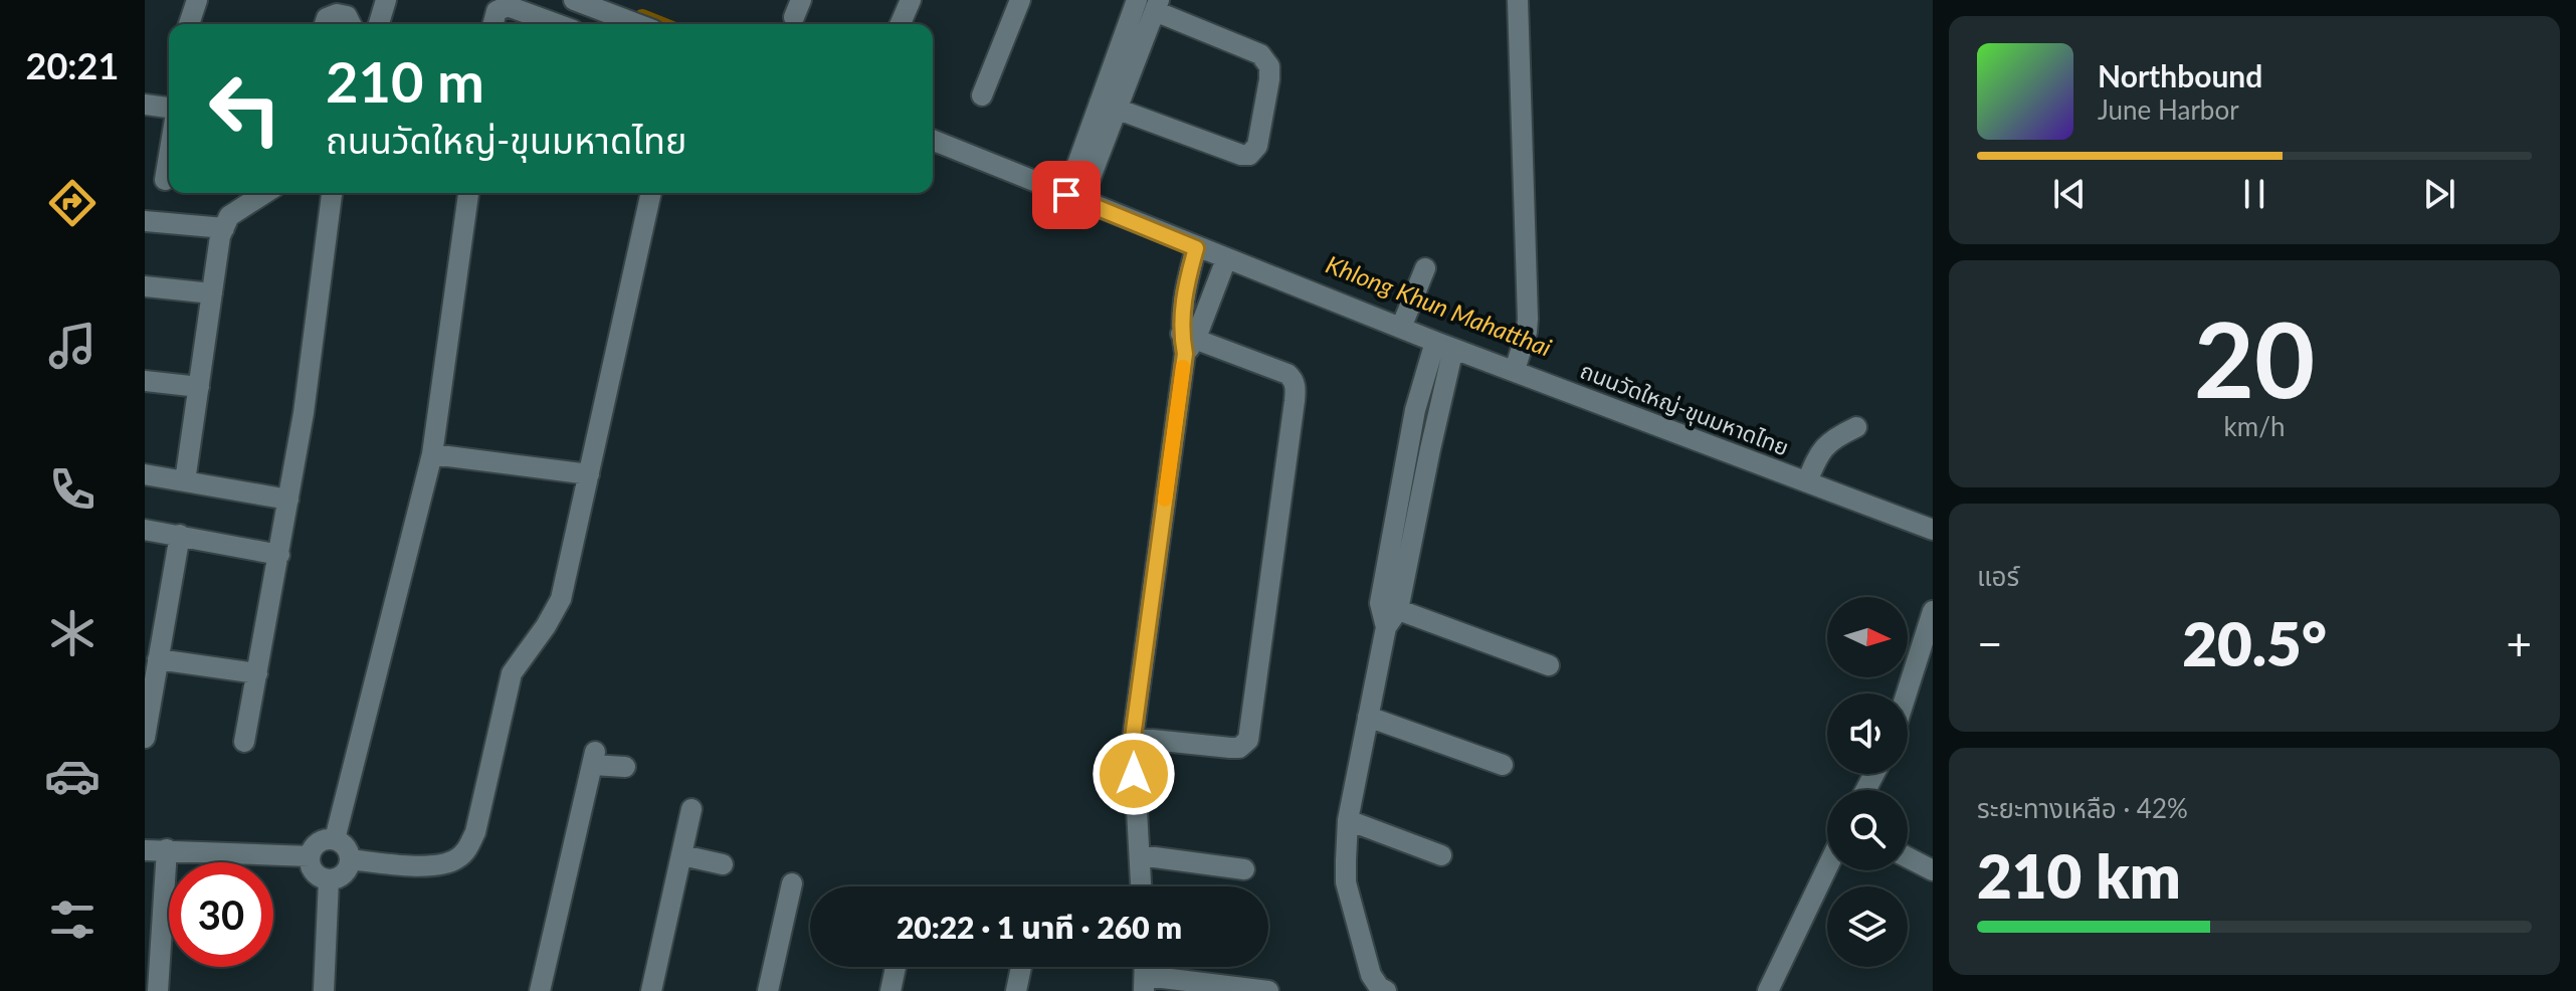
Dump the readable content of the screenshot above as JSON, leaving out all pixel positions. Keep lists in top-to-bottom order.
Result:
{
  "streets": {
    "street": ["ถนนวัดใหญ่-ขุนมหาดไทย"]
  },
  "water": ["Khlong Khun Mahatthai"],
  "north": "right",
  "page": {
    "tabs": "20:21",
    "turn": ["210 m", "ถนนวัดใหญ่-ขุนมหาดไทย"],
    "song": ["Northbound", "June Harbor"],
    "tile": [
      ["20", "km/h"],
      "แอร์",
      ["ระยะทางเหลือ · 42%", "210 km"]
    ],
    "heat": ["−", "20.5°", "+"],
    "limit": "30",
    "trip": "20:22 · 1 นาที · 260 m"
  }
}
